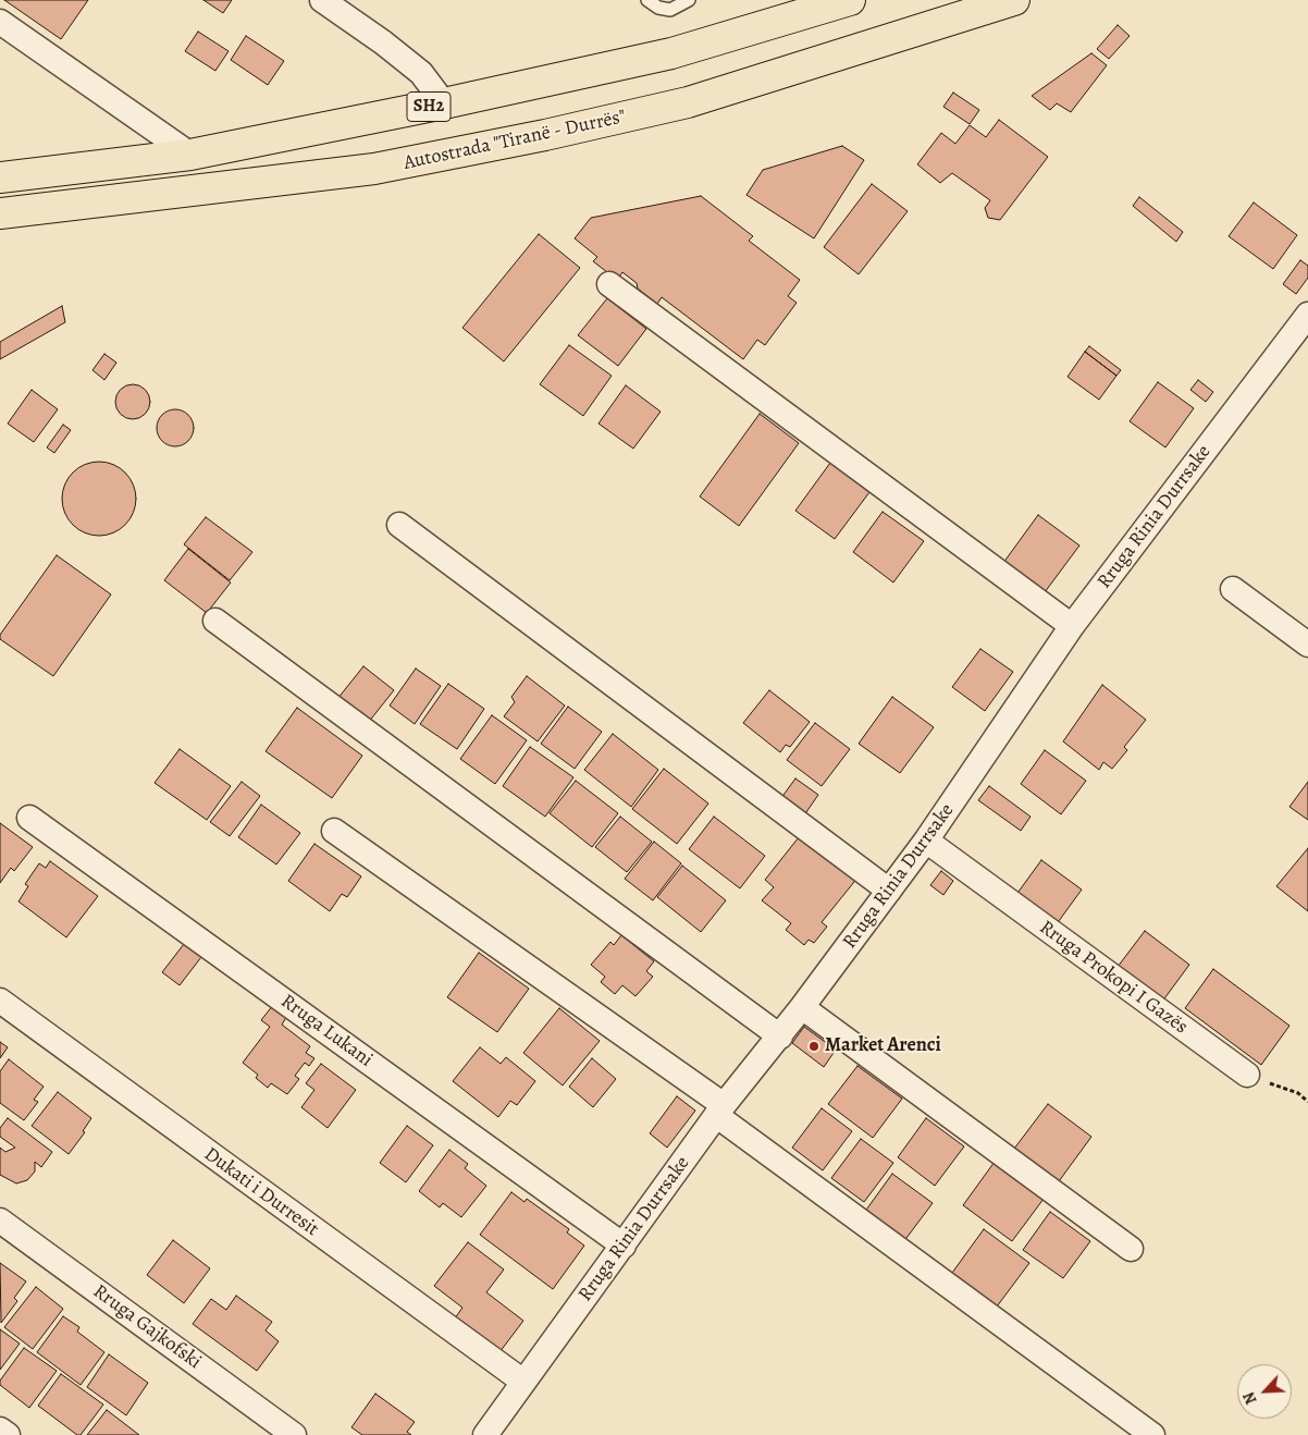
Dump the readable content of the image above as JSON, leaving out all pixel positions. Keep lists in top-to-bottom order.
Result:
{
  "streets": {
    "highway": ["SH2", "Autostrada \"Tiranë - Durrës\""],
    "street": [
      "Rruga Rinia Durrsake",
      "Rruga Prokopi I Gazës",
      "Rruga Lukani",
      "Dukati i Durresit",
      "Rruga Gajkofski"
    ]
  },
  "crossings": [
    ["Rruga Rinia Durrsake", "Rruga Prokopi I Gazës"],
    ["Rruga Rinia Durrsake", "Rruga Lukani"],
    ["Rruga Rinia Durrsake", "Dukati i Durresit"]
  ],
  "places": ["Market Arenci"],
  "north": "bottom left"
}
